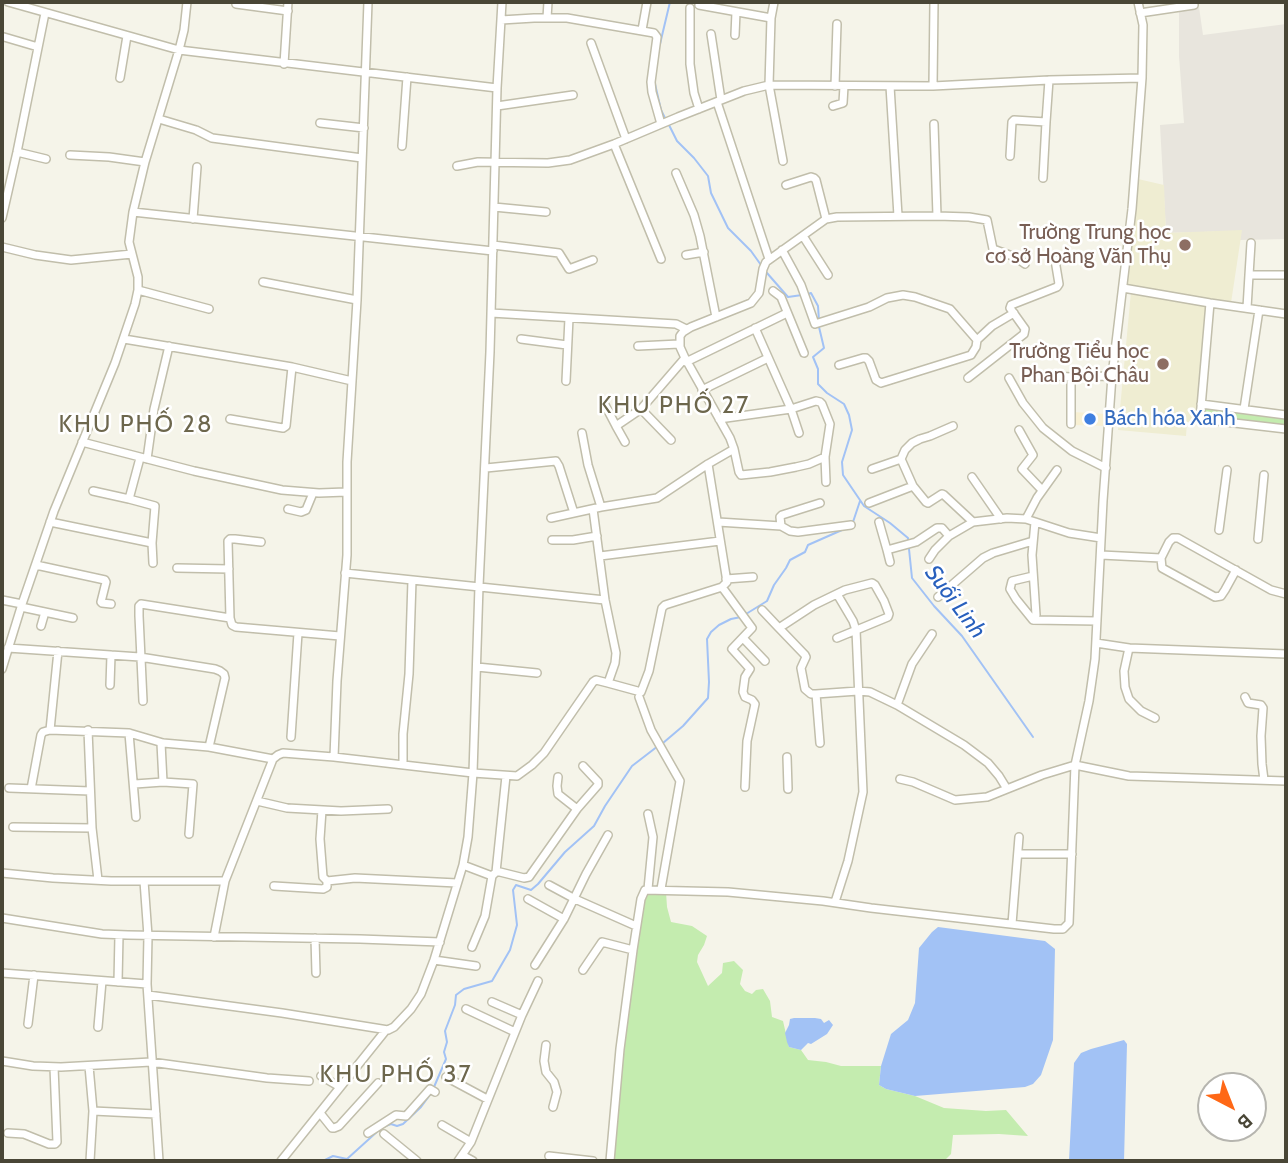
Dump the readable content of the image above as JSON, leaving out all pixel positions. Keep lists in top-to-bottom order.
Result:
{
  "districts": ["KHU PHỐ 27", "KHU PHỐ 28", "KHU PHỐ 37"],
  "water": ["Suối Linh"],
  "places": ["Trường Trung học cơ sở Hoàng Văn Thụ", "Trường Tiểu học Phan Bội Châu", "Bách hóa Xanh"],
  "north": "bottom right"
}
